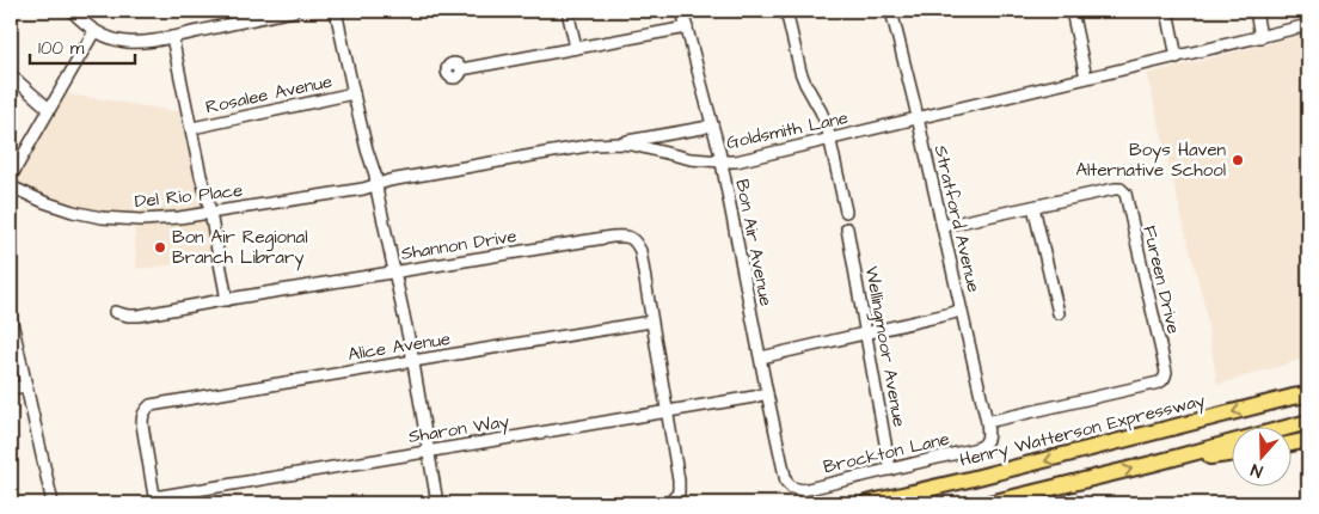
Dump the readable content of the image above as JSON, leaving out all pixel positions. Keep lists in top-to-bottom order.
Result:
{
  "streets": {
    "highway": ["Henry Watterson Expressway"],
    "street": [
      "Rosalee Avenue",
      "Goldsmith Lane",
      "Del Rio Place",
      "Stratford Avenue",
      "Bon Air Avenue",
      "Shannon Drive",
      "Fureen Drive",
      "Alice Avenue",
      "Wellingmoor Avenue",
      "Sharon Way",
      "Brockton Lane"
    ]
  },
  "crossings": [
    ["Goldsmith Lane", "Del Rio Place"],
    ["Goldsmith Lane", "Stratford Avenue"],
    ["Goldsmith Lane", "Bon Air Avenue"],
    ["Stratford Avenue", "Fureen Drive"],
    ["Stratford Avenue", "Brockton Lane"],
    ["Bon Air Avenue", "Sharon Way"],
    ["Bon Air Avenue", "Brockton Lane"],
    ["Shannon Drive", "Alice Avenue"],
    ["Shannon Drive", "Sharon Way"],
    ["Alice Avenue", "Sharon Way"],
    ["Wellingmoor Avenue", "Brockton Lane"]
  ],
  "places": ["Boys Haven Alternative School", "Bon Air Regional Branch Library"],
  "scale_bar": "100 m",
  "north": "bottom"
}
